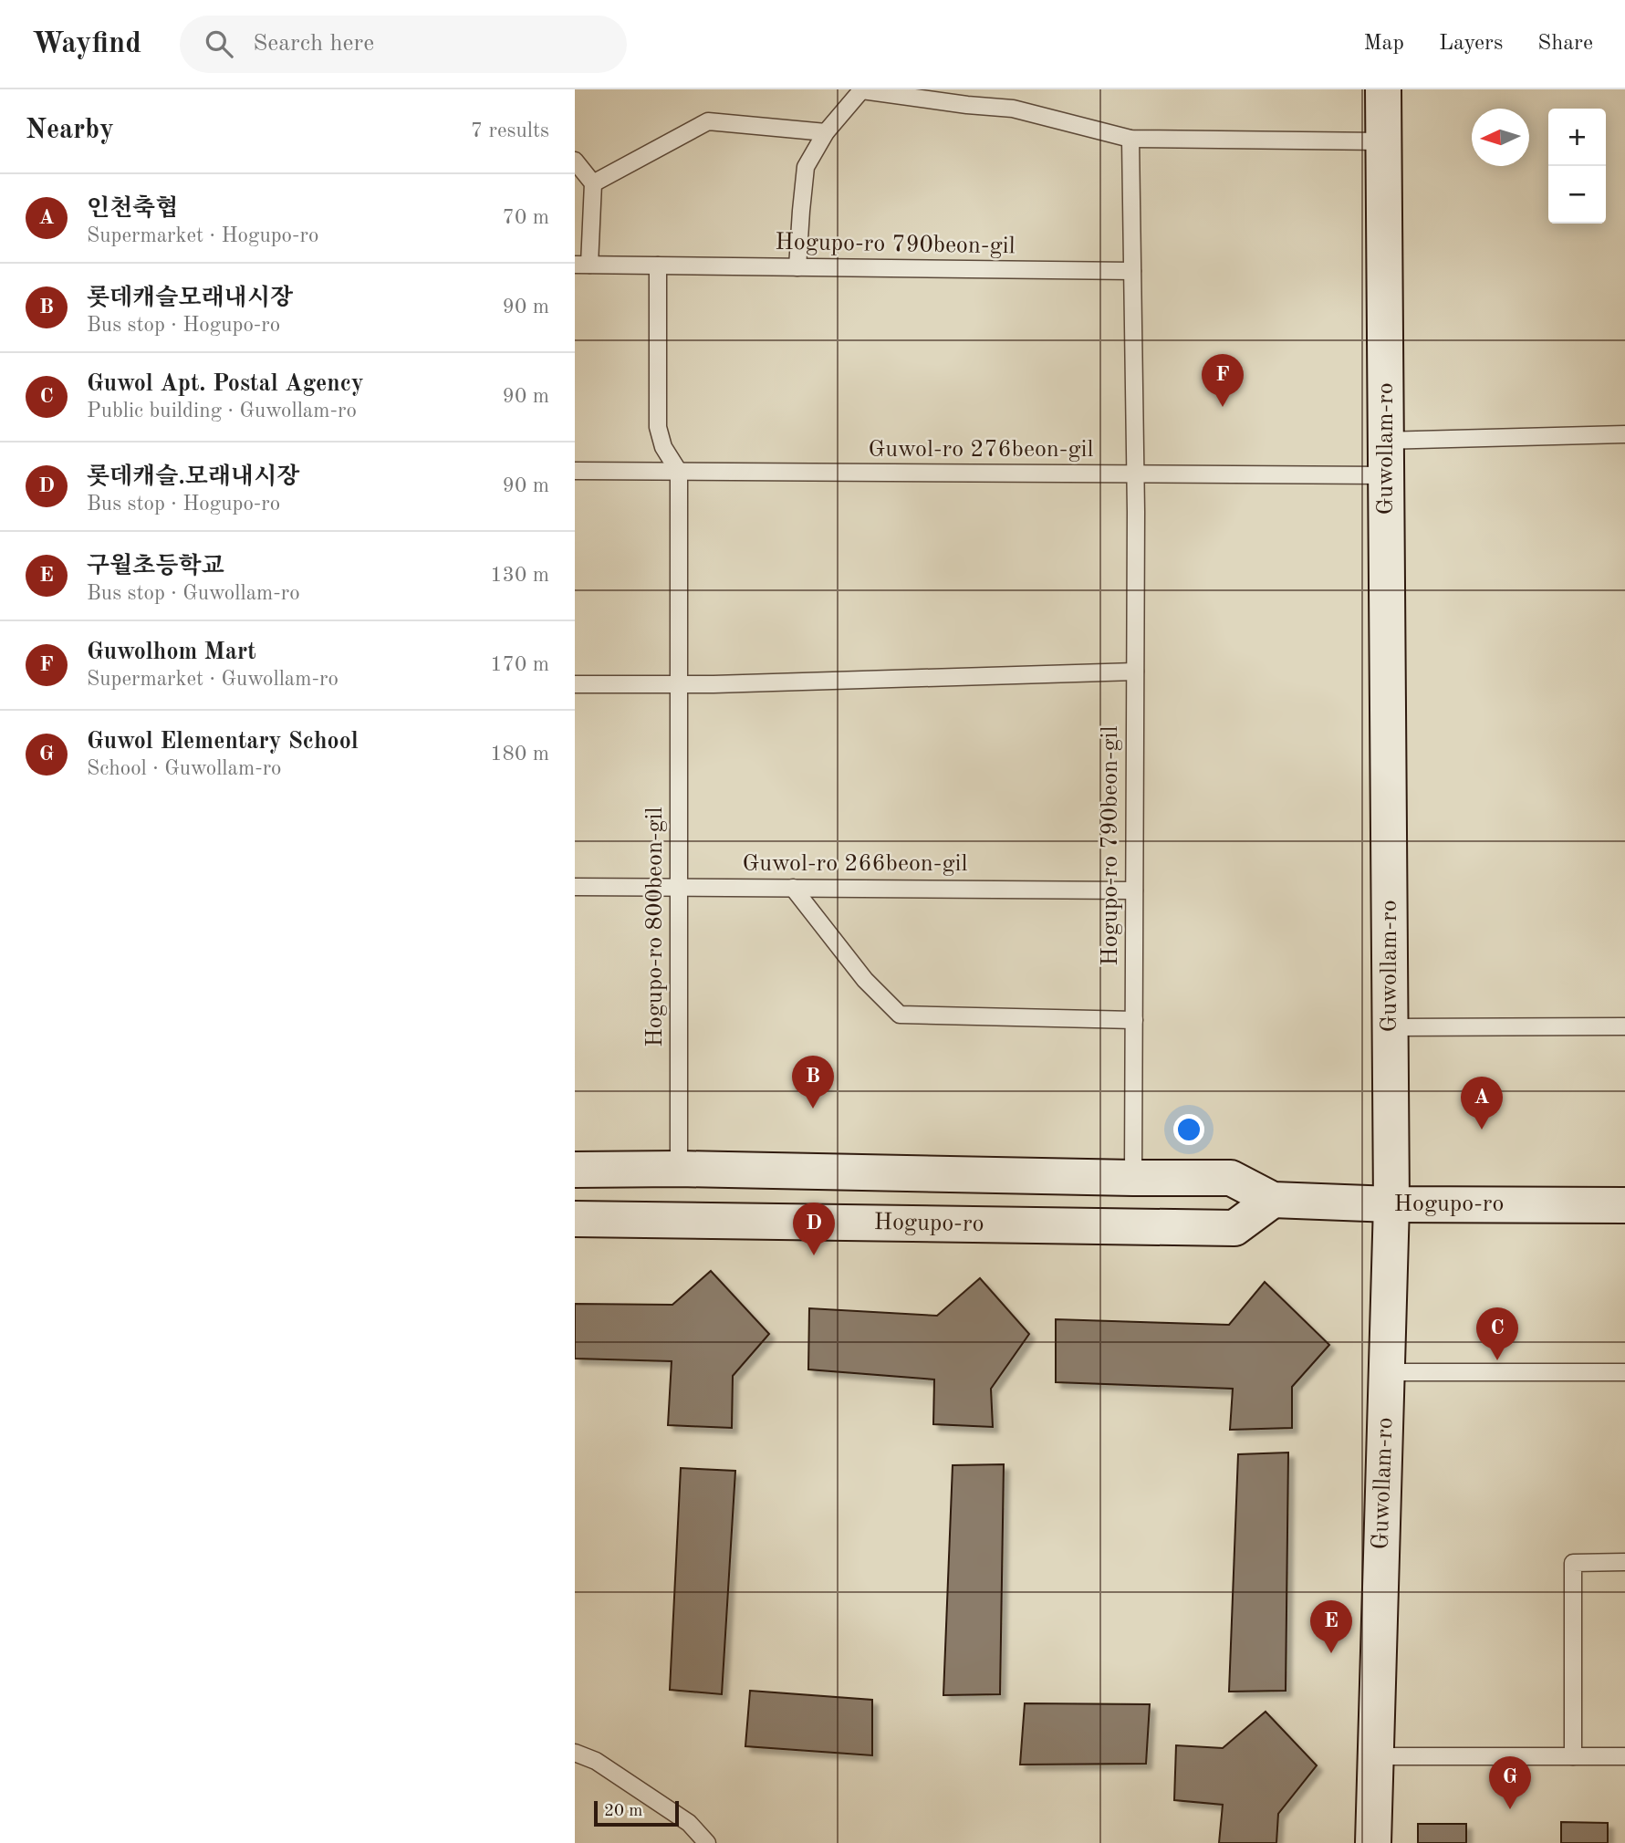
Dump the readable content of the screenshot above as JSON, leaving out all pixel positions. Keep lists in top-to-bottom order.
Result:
{
  "streets": {
    "main road": ["Guwollam-ro", "Hogupo-ro"],
    "lane": [
      "Hogupo-ro 790beon-gil",
      "Guwol-ro 276beon-gil",
      "Guwol-ro 266beon-gil",
      "Hogupo-ro 800beon-gil"
    ]
  },
  "crossings": [
    ["Hogupo-ro 790beon-gil", "Guwol-ro 276beon-gil"],
    ["Hogupo-ro 790beon-gil", "Guwol-ro 266beon-gil"],
    ["Hogupo-ro 790beon-gil", "Hogupo-ro"],
    ["Guwollam-ro", "Guwol-ro 276beon-gil"],
    ["Guwollam-ro", "Hogupo-ro"],
    ["Guwol-ro 276beon-gil", "Hogupo-ro 800beon-gil"],
    ["Guwol-ro 266beon-gil", "Hogupo-ro 800beon-gil"],
    ["Hogupo-ro 800beon-gil", "Hogupo-ro"]
  ],
  "scale_bar": "20 m",
  "north": "left",
  "page": {
    "header": "Wayfind",
    "search": "Search here",
    "nav": ["Map", "Layers", "Share"],
    "heading": ["Nearby", "7 results"],
    "map_buttons": ["+", "−"],
    "list": [
      {
        "mark": "A",
        "name": "인천축협",
        "note": "Supermarket · Hogupo-ro",
        "value": "70 m"
      },
      {
        "mark": "B",
        "name": "롯데캐슬모래내시장",
        "note": "Bus stop · Hogupo-ro",
        "value": "90 m"
      },
      {
        "mark": "C",
        "name": "Guwol Apt. Postal Agency",
        "note": "Public building · Guwollam-ro",
        "value": "90 m"
      },
      {
        "mark": "D",
        "name": "롯데캐슬.모래내시장",
        "note": "Bus stop · Hogupo-ro",
        "value": "90 m"
      },
      {
        "mark": "E",
        "name": "구월초등학교",
        "note": "Bus stop · Guwollam-ro",
        "value": "130 m"
      },
      {
        "mark": "F",
        "name": "Guwolhom Mart",
        "note": "Supermarket · Guwollam-ro",
        "value": "170 m"
      },
      {
        "mark": "G",
        "name": "Guwol Elementary School",
        "note": "School · Guwollam-ro",
        "value": "180 m"
      }
    ],
    "pins": [
      "F",
      "B",
      "A",
      "D",
      "C",
      "E",
      "G"
    ],
    "scale": "20 m"
  }
}
